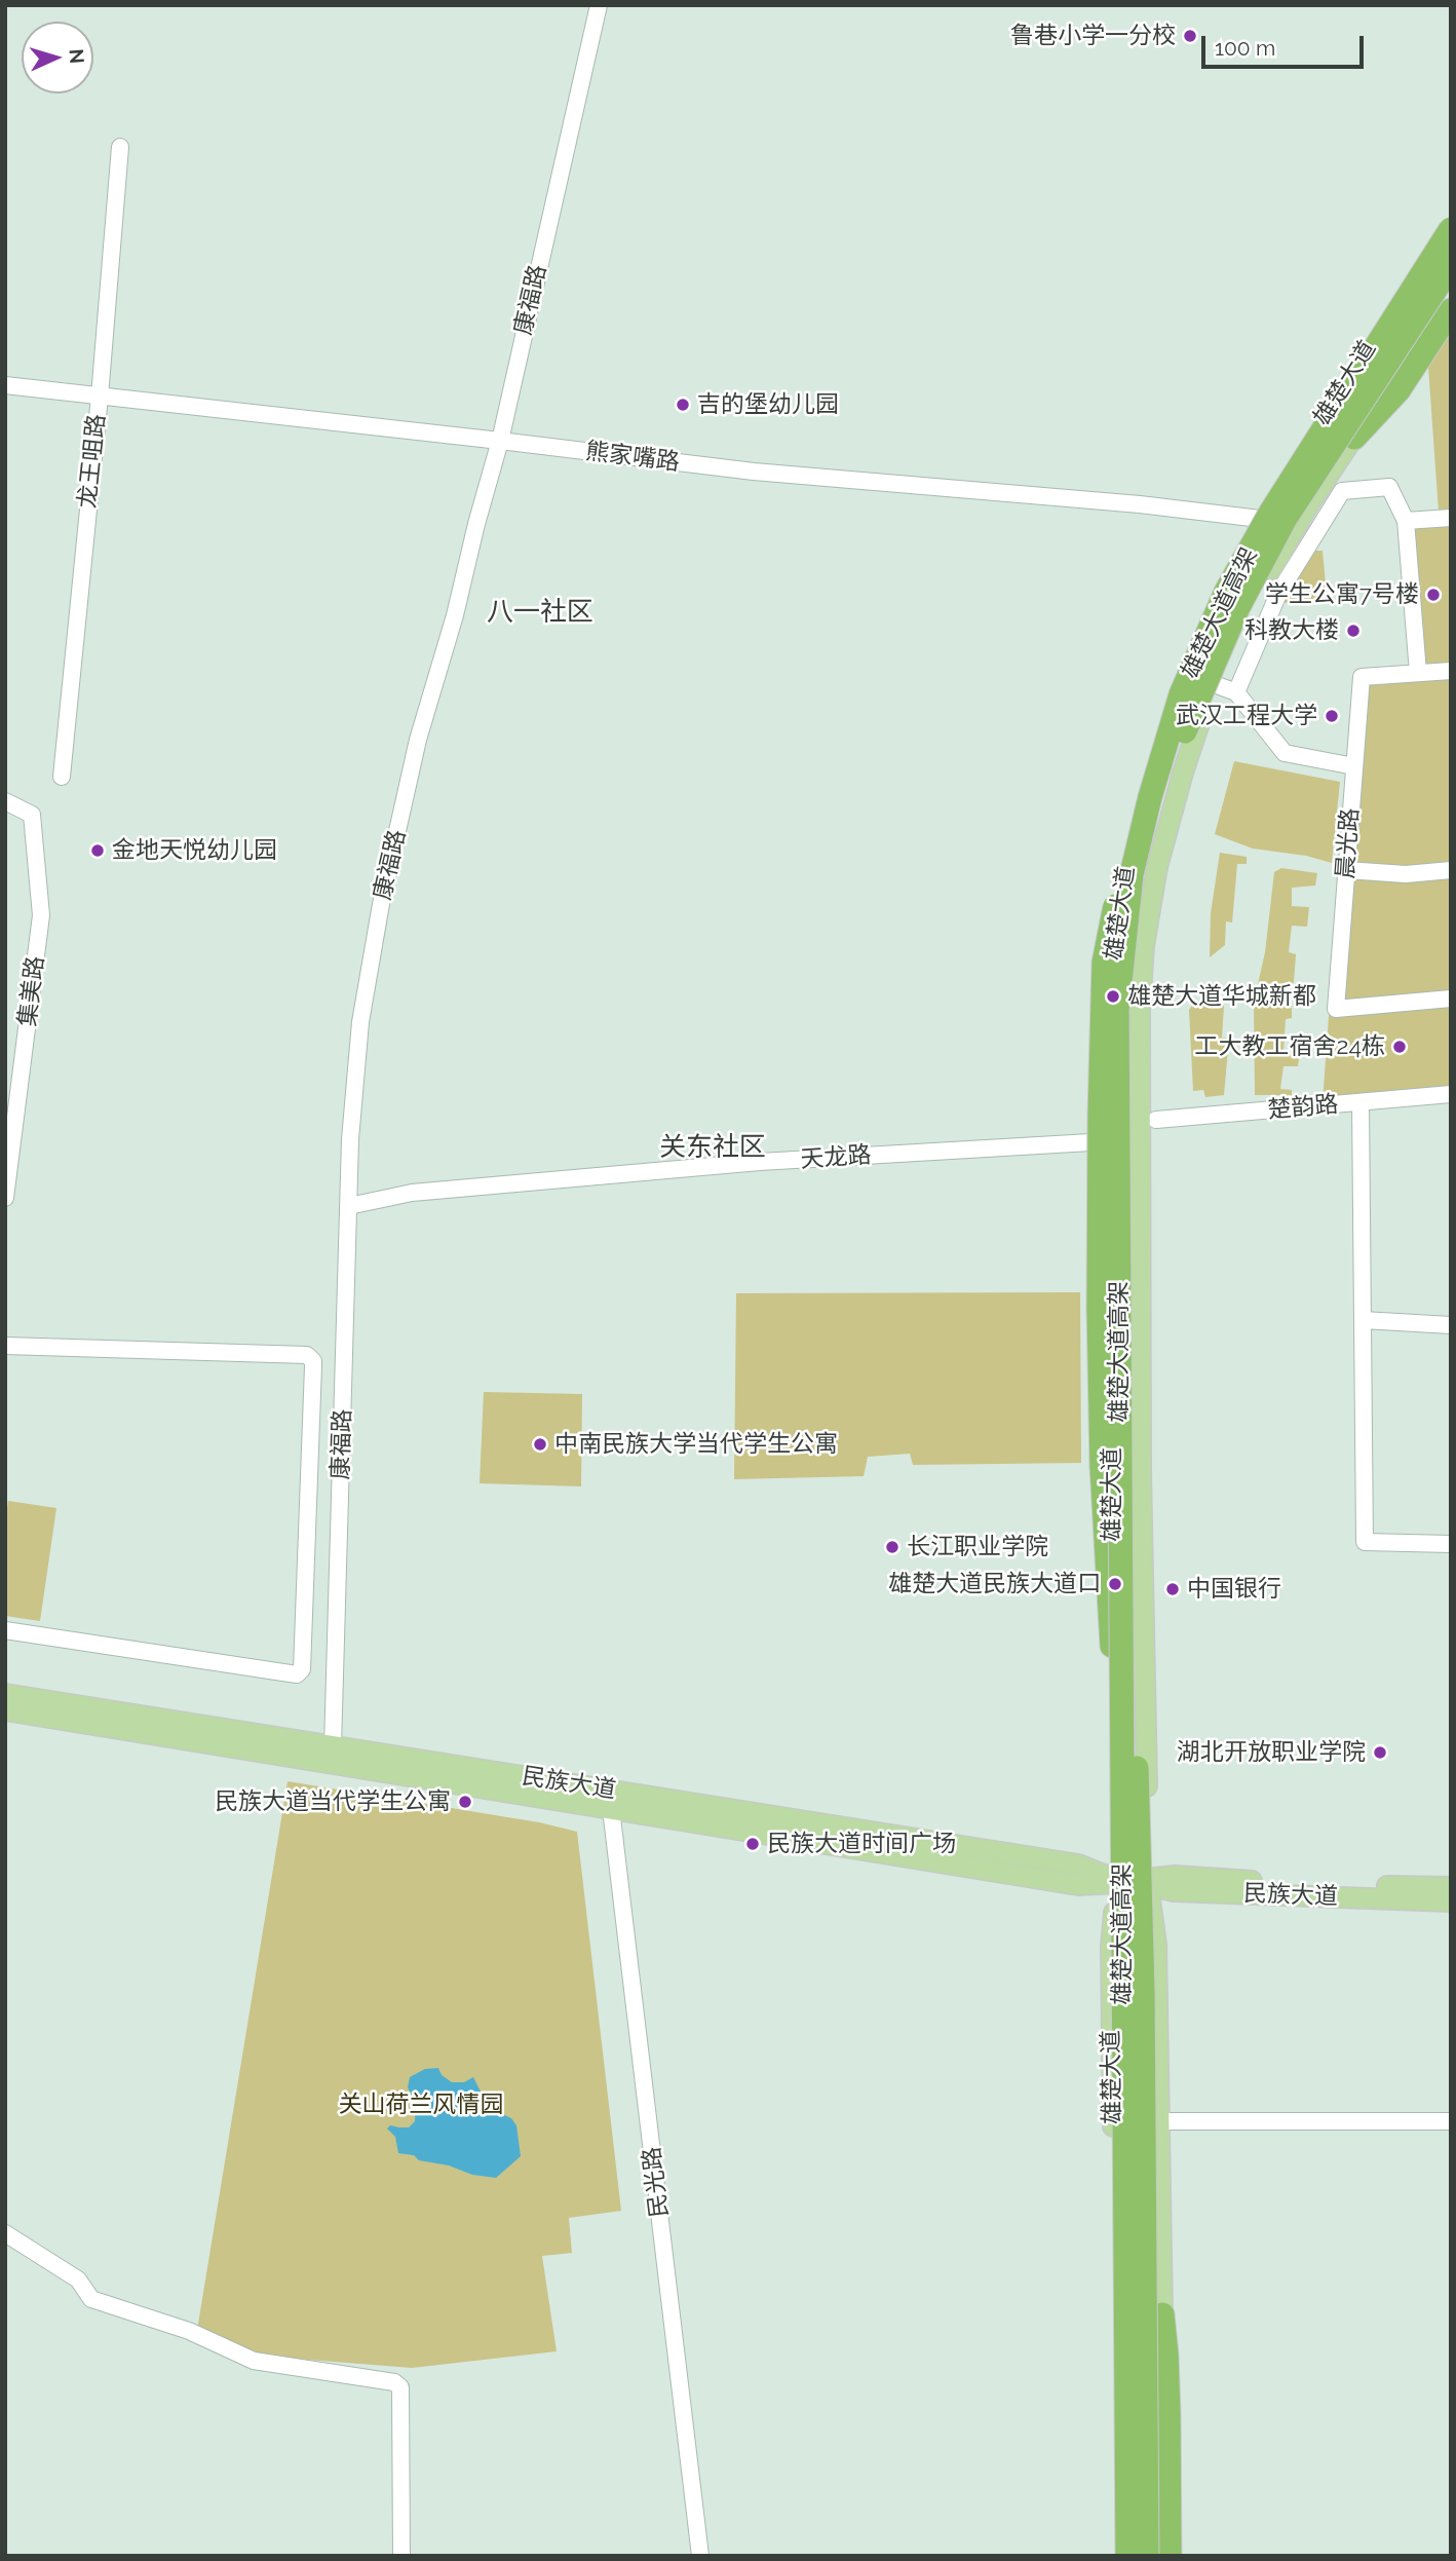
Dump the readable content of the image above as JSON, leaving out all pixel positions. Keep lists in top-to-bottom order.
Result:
{
  "streets": {
    "highway": ["雄楚大道高架"],
    "main road": ["雄楚大道", "民族大道"],
    "street": [
      "康福路",
      "熊家嘴路",
      "龙王咀路",
      "晨光路",
      "集美路",
      "楚韵路",
      "天龙路",
      "民光路"
    ]
  },
  "crossings": [
    ["康福路", "熊家嘴路"],
    ["康福路", "天龙路"],
    ["康福路", "民族大道"],
    ["雄楚大道", "熊家嘴路"],
    ["雄楚大道", "天龙路"],
    ["雄楚大道", "民族大道"],
    ["熊家嘴路", "龙王咀路"],
    ["民族大道", "民光路"]
  ],
  "districts": ["八一社区", "关东社区"],
  "parks": ["关山荷兰风情园"],
  "places": [
    "鲁巷小学一分校",
    "吉的堡幼儿园",
    "学生公寓7号楼",
    "科教大楼",
    "武汉工程大学",
    "金地天悦幼儿园",
    "雄楚大道华城新都",
    "工大教工宿舍24栋",
    "中南民族大学当代学生公寓",
    "长江职业学院",
    "雄楚大道民族大道口",
    "中国银行",
    "湖北开放职业学院",
    "民族大道当代学生公寓",
    "民族大道时间广场"
  ],
  "scale_bar": "100 m",
  "north": "right"
}
